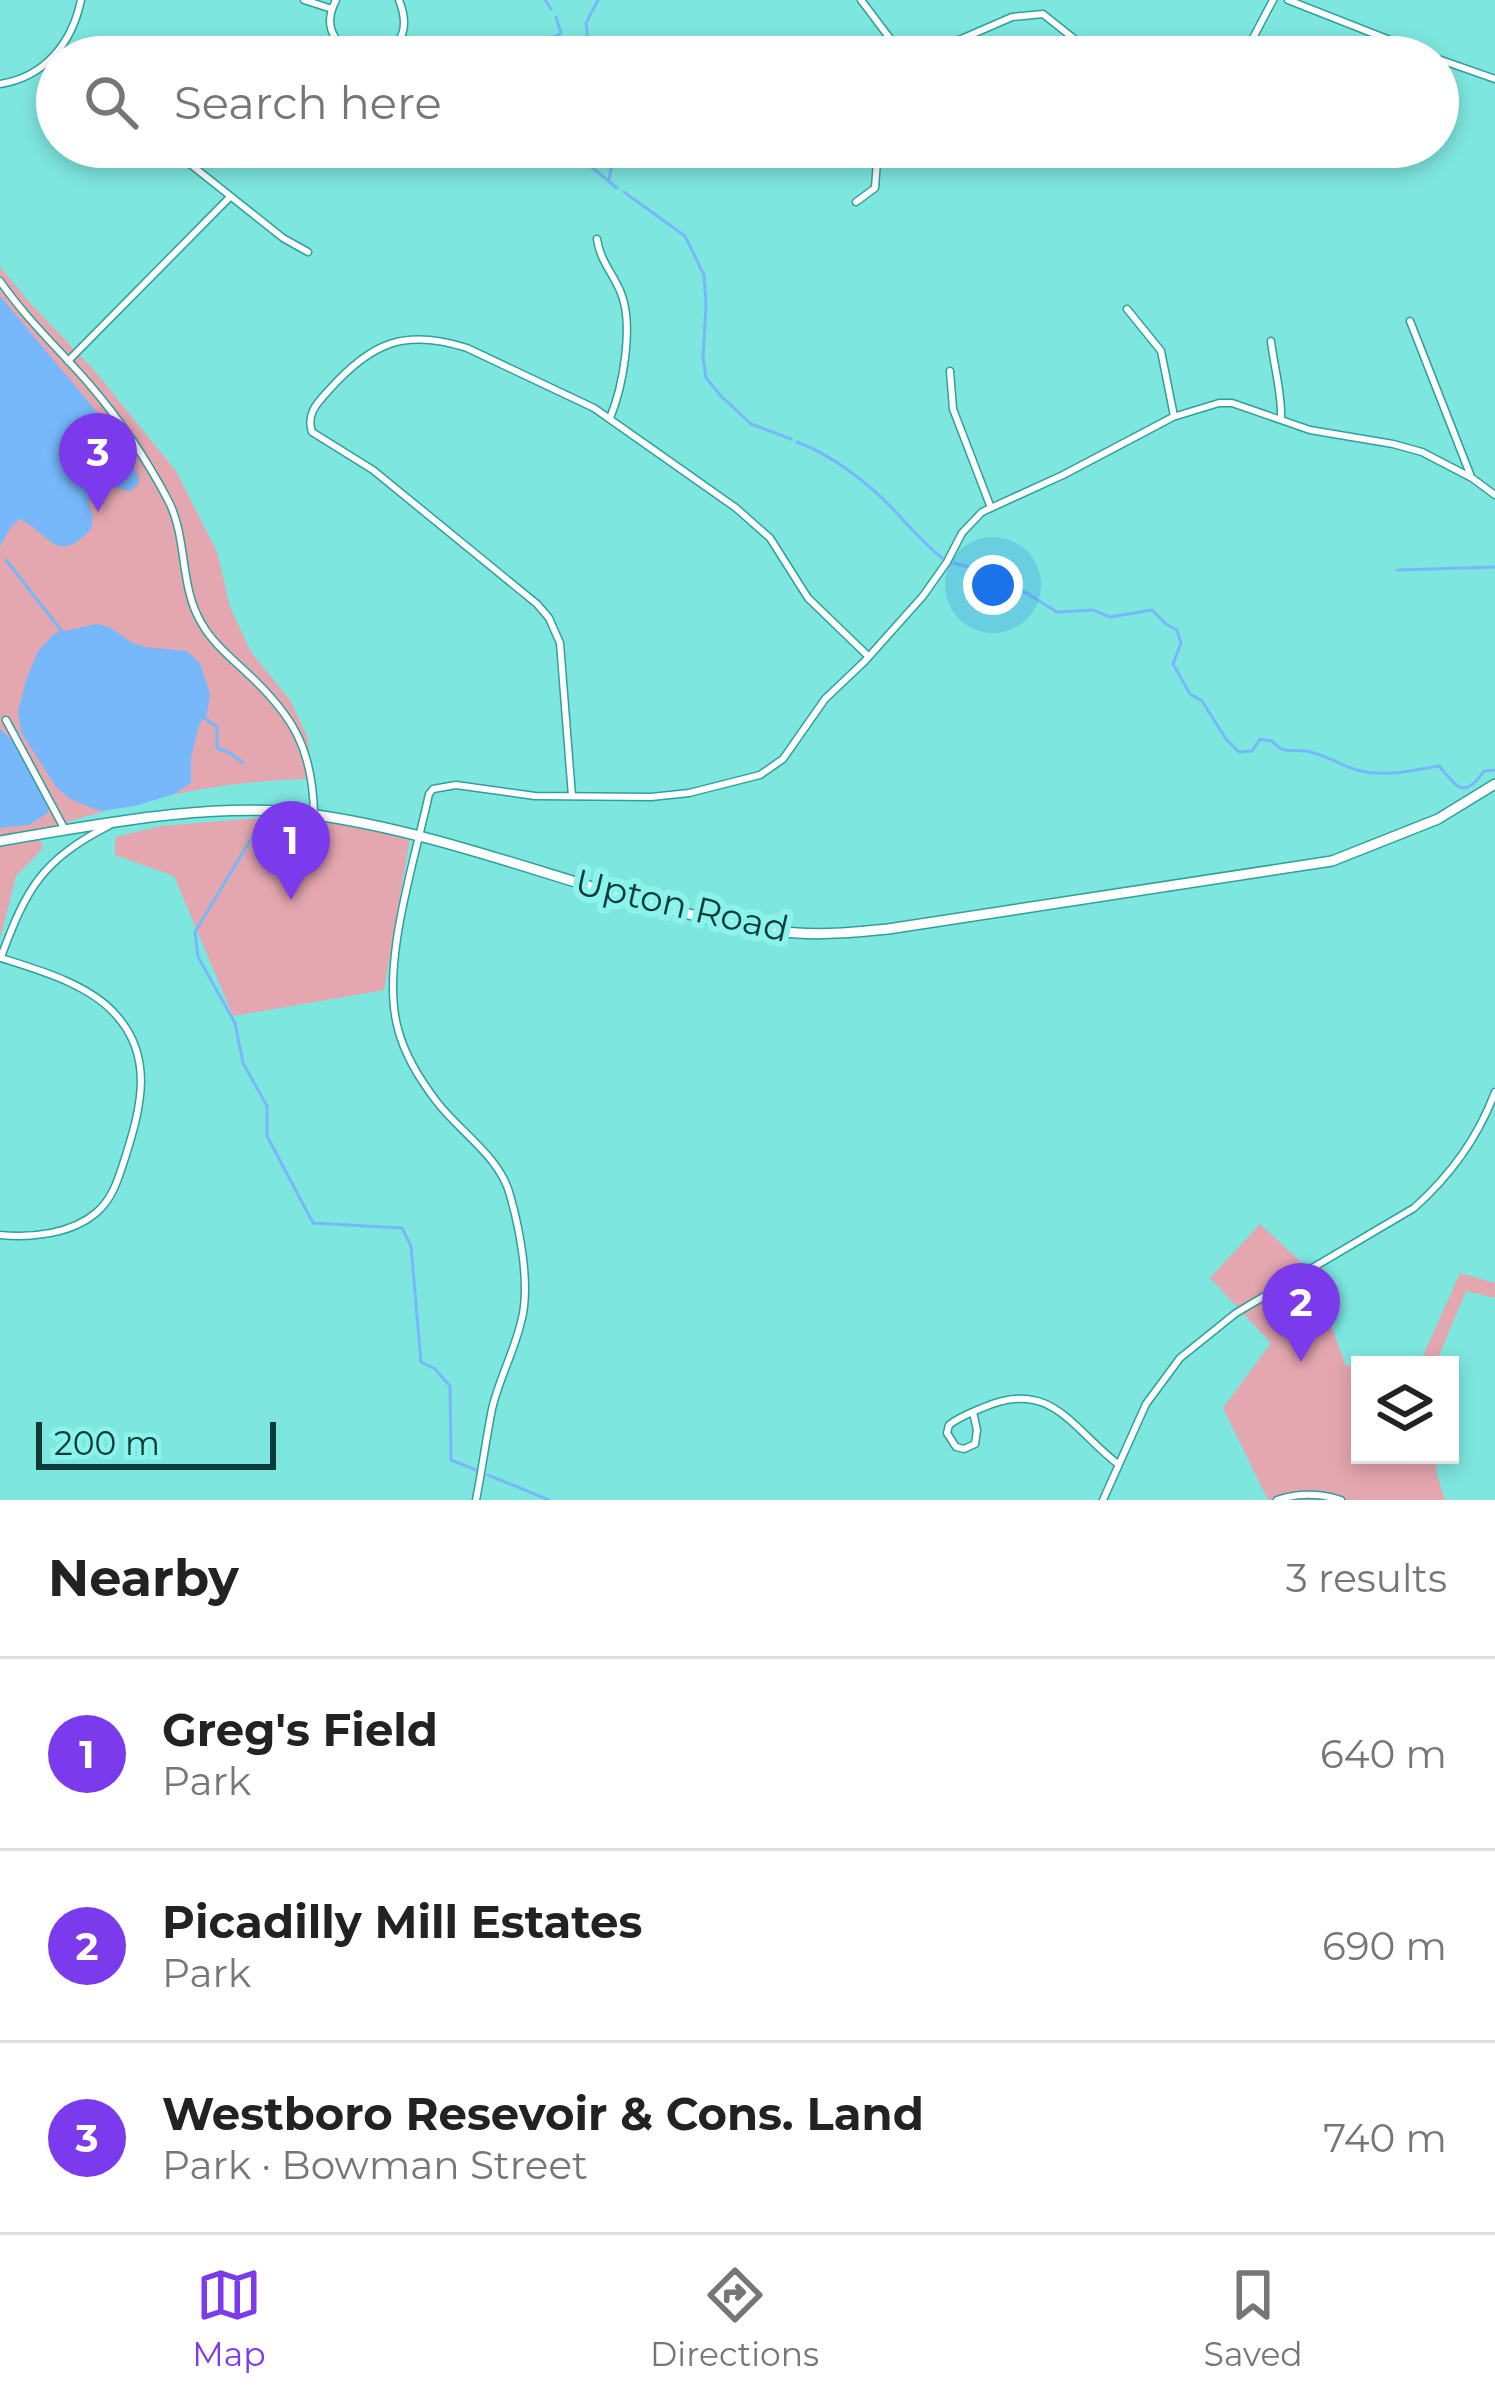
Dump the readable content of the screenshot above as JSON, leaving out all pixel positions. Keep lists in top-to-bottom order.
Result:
{
  "streets": {
    "main road": ["Upton Road"]
  },
  "scale_bar": "200 m",
  "page": {
    "search": "Search here",
    "pins": ["3", "1", "2"],
    "scale": "200 m",
    "heading": ["Nearby", "3 results"],
    "list": [
      {
        "mark": "1",
        "name": "Greg's Field",
        "note": "Park",
        "value": "640 m"
      },
      {
        "mark": "2",
        "name": "Picadilly Mill Estates",
        "note": "Park",
        "value": "690 m"
      },
      {
        "mark": "3",
        "name": "Westboro Resevoir & Cons. Land",
        "note": "Park · Bowman Street",
        "value": "740 m"
      }
    ],
    "nav": ["Map", "Directions", "Saved"]
  }
}
